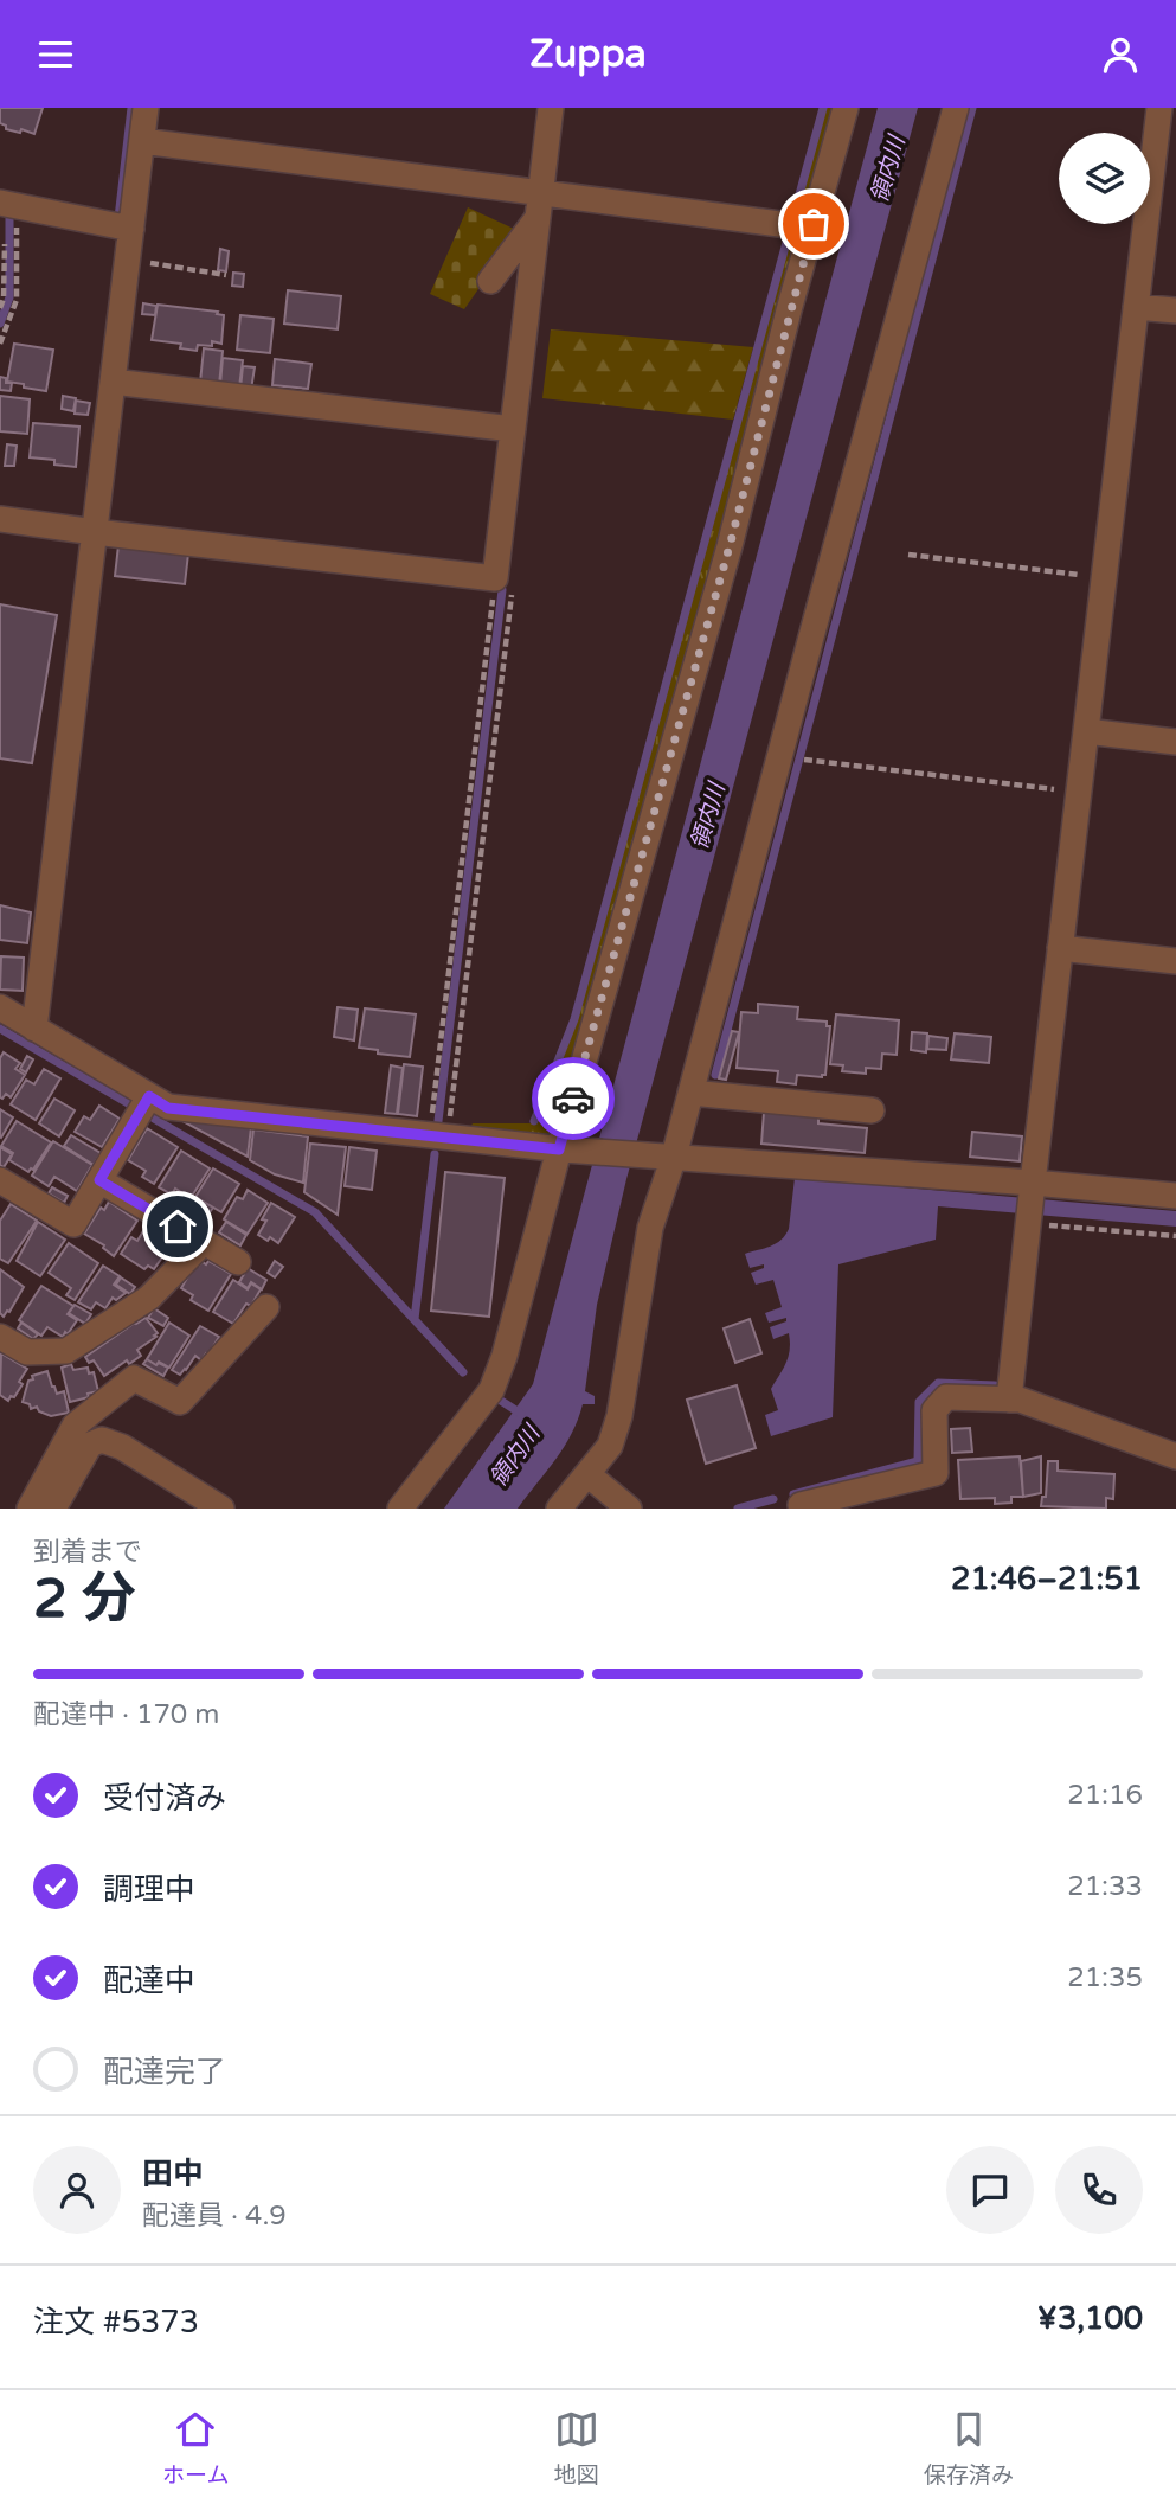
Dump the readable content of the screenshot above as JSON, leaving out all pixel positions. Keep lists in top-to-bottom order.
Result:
{
  "water": ["領内川"],
  "page": {
    "header": "Zuppa",
    "heading": ["2 分", "到着まで", "21:46–21:51"],
    "panel": [
      "田中",
      "配達員 · 4.9",
      "注文 #5373",
      "¥3,100"
    ],
    "bar": "配達中 · 170 m",
    "list": [
      ["受付済み", "21:16"],
      ["調理中", "21:33"],
      ["配達中", "21:35"],
      "配達完了"
    ],
    "tabs": ["ホーム", "地図", "保存済み"]
  }
}
